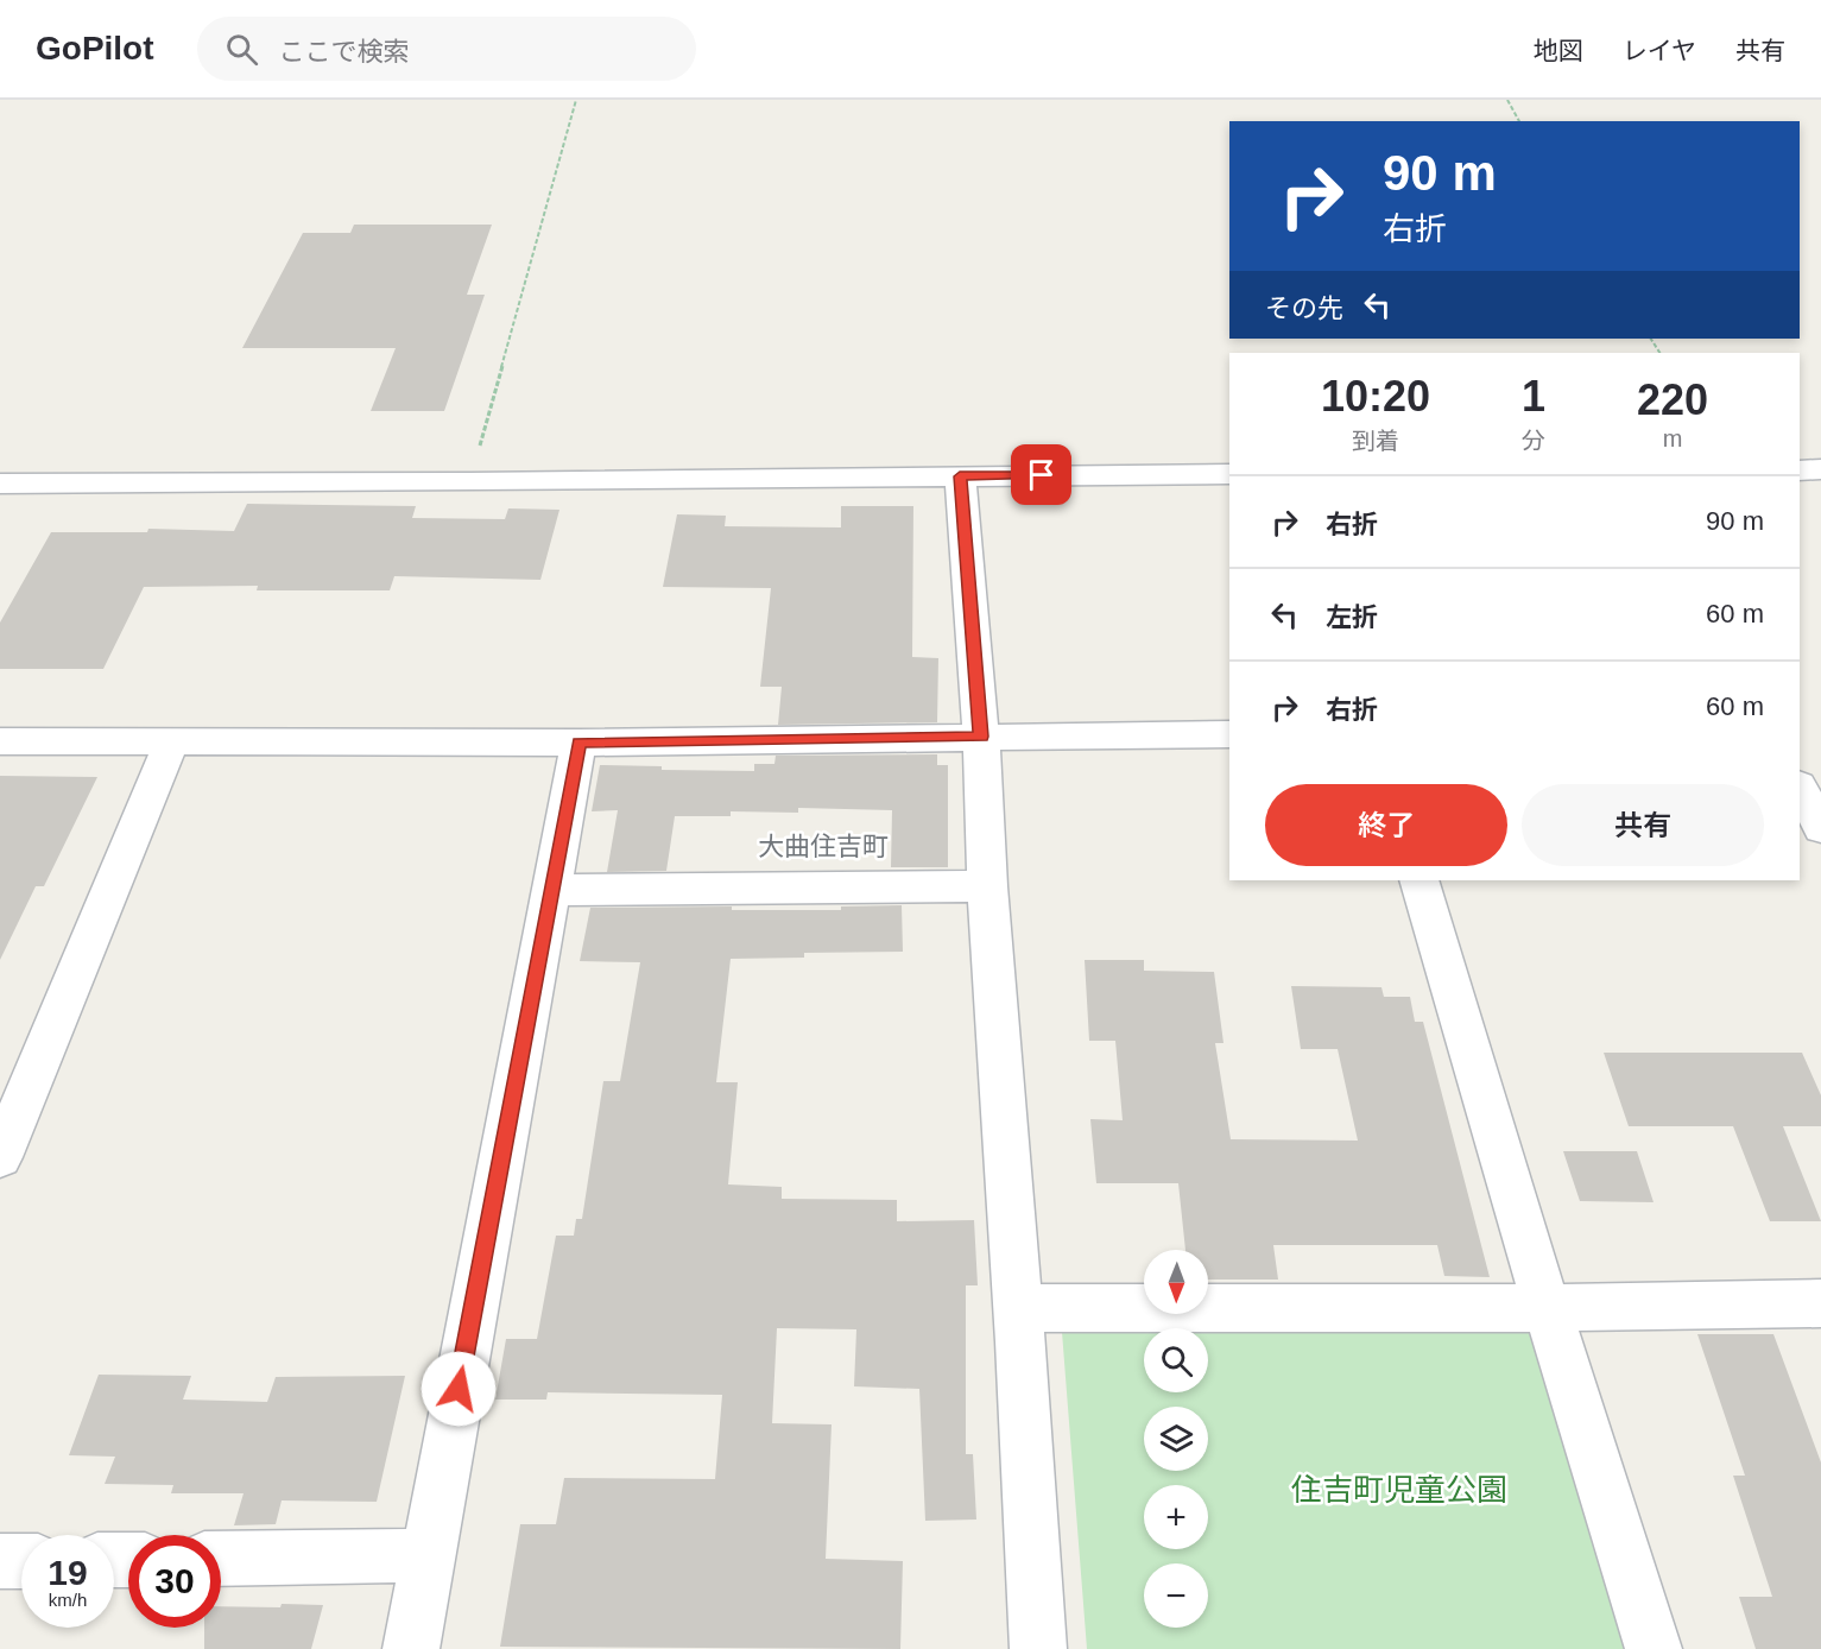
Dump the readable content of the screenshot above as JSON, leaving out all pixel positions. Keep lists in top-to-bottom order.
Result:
{
  "districts": ["大曲住吉町"],
  "parks": ["住吉町児童公園"],
  "north": "bottom",
  "page": {
    "header": "GoPilot",
    "search": "ここで検索",
    "nav": ["地図", "レイヤ", "共有"],
    "turn": ["90 m", "右折"],
    "then": "その先",
    "eta": [
      "10:20",
      "到着",
      "1",
      "分",
      "220",
      "m"
    ],
    "list": [
      {
        "name": "右折",
        "value": "90 m"
      },
      {
        "name": "左折",
        "value": "60 m"
      },
      {
        "name": "右折",
        "value": "60 m"
      }
    ],
    "buttons": ["終了", "共有"],
    "map_buttons": ["+", "−"],
    "speed": "19 km/h",
    "limit": "30"
  }
}
